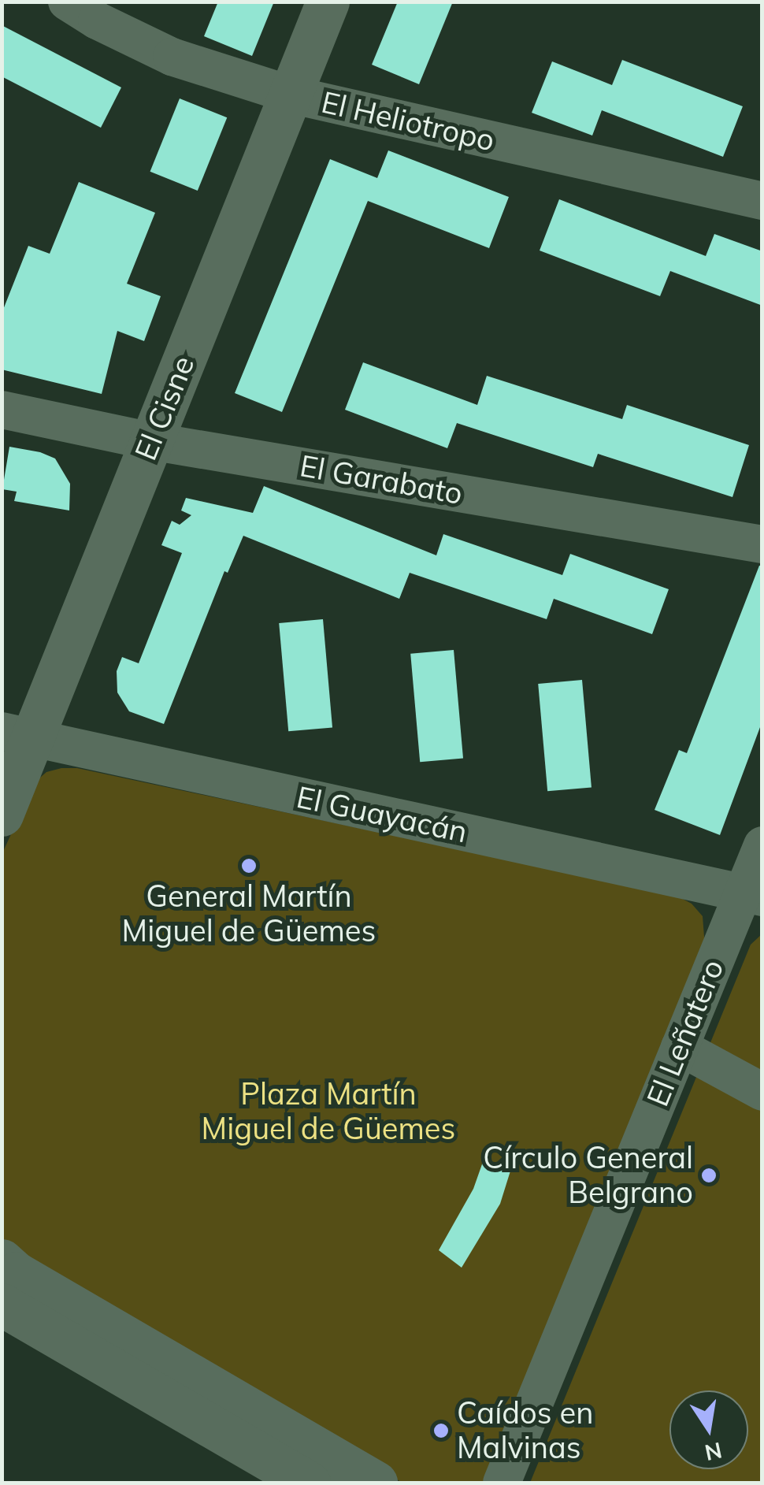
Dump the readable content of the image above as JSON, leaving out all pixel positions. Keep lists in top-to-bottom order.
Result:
{
  "streets": {
    "street": [
      "El Heliotropo",
      "El Cisne",
      "El Garabato",
      "El Guayacán",
      "El Leñatero"
    ]
  },
  "crossings": [
    ["El Heliotropo", "El Cisne"],
    ["El Cisne", "El Garabato"],
    ["El Cisne", "El Guayacán"],
    ["El Guayacán", "El Leñatero"]
  ],
  "parks": ["Plaza Martín Miguel de Güemes"],
  "places": ["General Martín Miguel de Güemes", "Círculo General Belgrano", "Caídos en Malvinas"],
  "north": "bottom"
}
